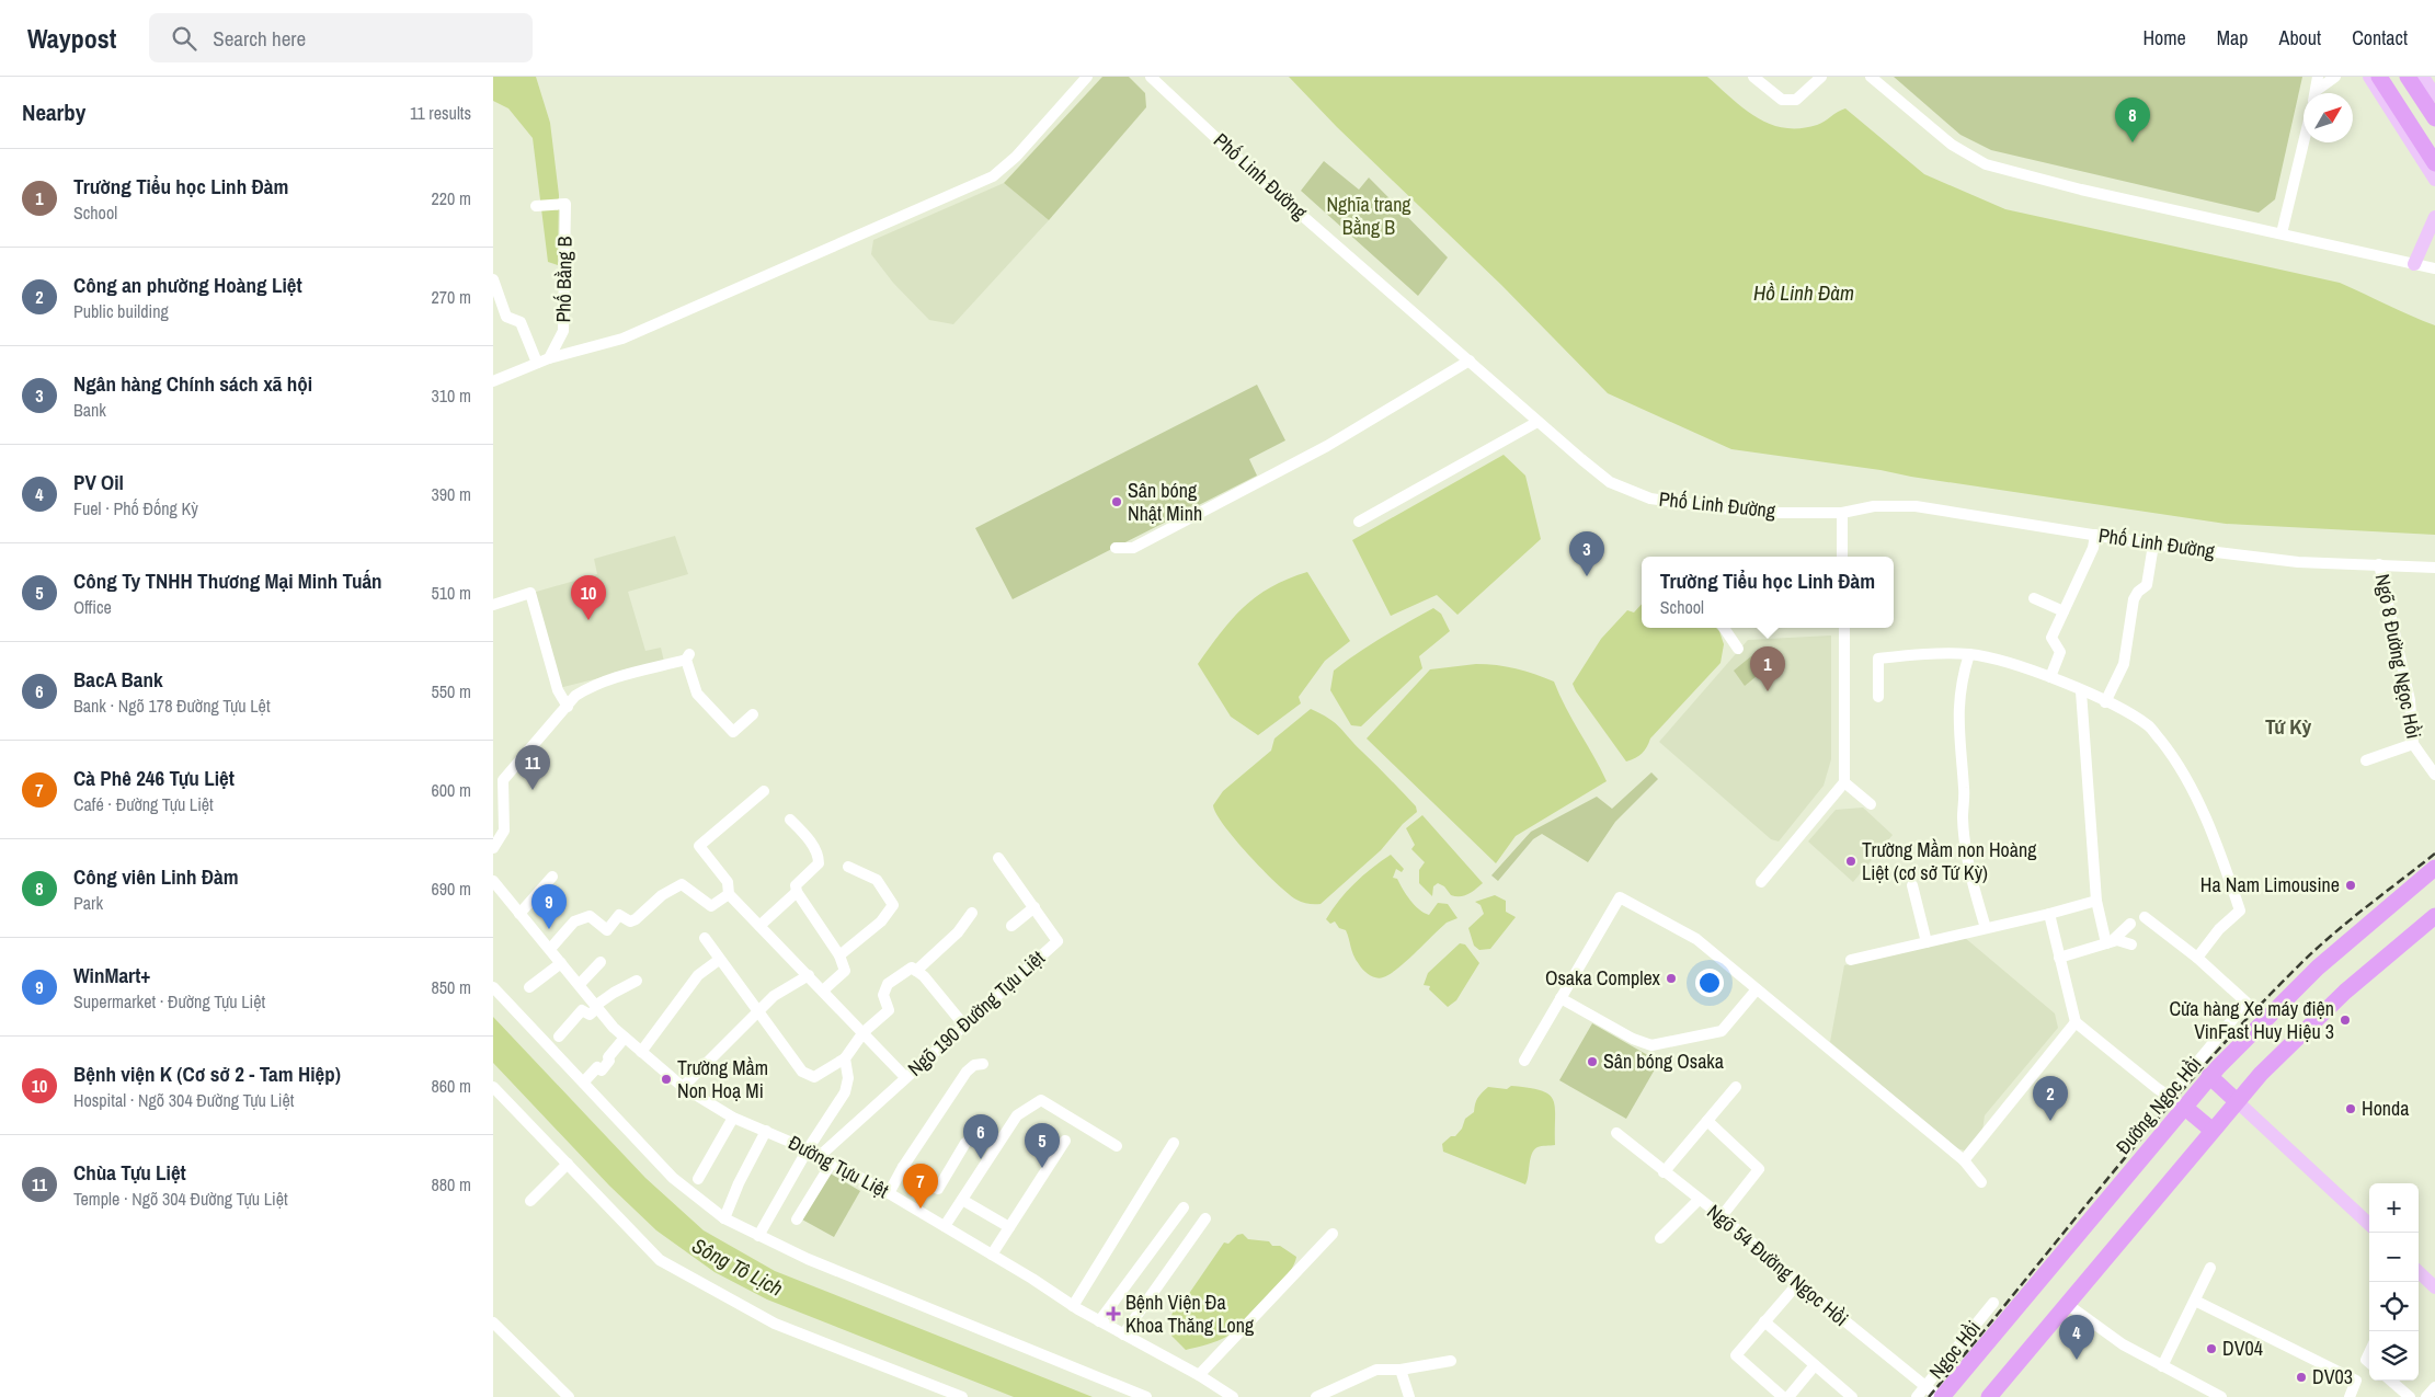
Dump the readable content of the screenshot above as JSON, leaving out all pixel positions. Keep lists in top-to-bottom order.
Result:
{
  "streets": {
    "highway": ["Đường Ngọc Hồi"],
    "street": [
      "Phố Linh Đường",
      "Phố Bằng B",
      "Ngõ 8 Đường Ngọc Hồi",
      "Ngõ 190 Đường Tựu Liệt",
      "Đường Tựu Liệt",
      "Ngõ 54 Đường Ngọc Hồi",
      "Ngọc Hồi"
    ]
  },
  "crossings": [
    ["Phố Linh Đường", "Ngõ 8 Đường Ngọc Hồi"],
    ["Ngõ 190 Đường Tựu Liệt", "Đường Tựu Liệt"],
    ["Đường Ngọc Hồi", "Ngõ 54 Đường Ngọc Hồi"],
    ["Ngõ 54 Đường Ngọc Hồi", "Ngọc Hồi"]
  ],
  "districts": ["Tứ Kỳ"],
  "water": ["Hồ Linh Đàm", "Sông Tô Lịch"],
  "parks": ["Nghĩa trang Bằng B"],
  "places": {
    "other": [
      "Sân bóng Nhật Minh",
      "Trường Mầm non Hoàng Liệt (cơ sở Tứ Kỳ)",
      "Ha Nam Limousine",
      "Osaka Complex",
      "Cửa hàng Xe máy điện VinFast Huy Hiệu 3",
      "Sân bóng Osaka",
      "Trường Mầm Non Hoạ Mi",
      "Honda",
      "DV04",
      "DV03"
    ],
    "health": ["Bệnh Viện Đa Khoa Thăng Long"]
  },
  "north": "top right",
  "page": {
    "header": "Waypost",
    "search": "Search here",
    "nav": [
      "Home",
      "Map",
      "About",
      "Contact"
    ],
    "heading": ["Nearby", "11 results"],
    "pins": [
      "8",
      "3",
      "10",
      "1",
      "11",
      "9",
      "2",
      "6",
      "5",
      "7",
      "4"
    ],
    "list": [
      {
        "mark": "1",
        "name": "Trường Tiểu học Linh Đàm",
        "note": "School",
        "value": "220 m"
      },
      {
        "mark": "2",
        "name": "Công an phường Hoàng Liệt",
        "note": "Public building",
        "value": "270 m"
      },
      {
        "mark": "3",
        "name": "Ngân hàng Chính sách xã hội",
        "note": "Bank",
        "value": "310 m"
      },
      {
        "mark": "4",
        "name": "PV Oil",
        "note": "Fuel · Phố Đống Kỳ",
        "value": "390 m"
      },
      {
        "mark": "5",
        "name": "Công Ty TNHH Thương Mại Minh Tuấn",
        "note": "Office",
        "value": "510 m"
      },
      {
        "mark": "6",
        "name": "BacA Bank",
        "note": "Bank · Ngõ 178 Đường Tựu Lệt",
        "value": "550 m"
      },
      {
        "mark": "7",
        "name": "Cà Phê 246 Tựu Liệt",
        "note": "Café · Đường Tựu Liệt",
        "value": "600 m"
      },
      {
        "mark": "8",
        "name": "Công viên Linh Đàm",
        "note": "Park",
        "value": "690 m"
      },
      {
        "mark": "9",
        "name": "WinMart+",
        "note": "Supermarket · Đường Tựu Liệt",
        "value": "850 m"
      },
      {
        "mark": "10",
        "name": "Bệnh viện K (Cơ sở 2 - Tam Hiệp)",
        "note": "Hospital · Ngõ 304 Đường Tựu Liệt",
        "value": "860 m"
      },
      {
        "mark": "11",
        "name": "Chùa Tựu Liệt",
        "note": "Temple · Ngõ 304 Đường Tựu Liệt",
        "value": "880 m"
      }
    ],
    "popup": ["Trường Tiểu học Linh Đàm", "School"],
    "map_buttons": ["+", "−"]
  }
}
